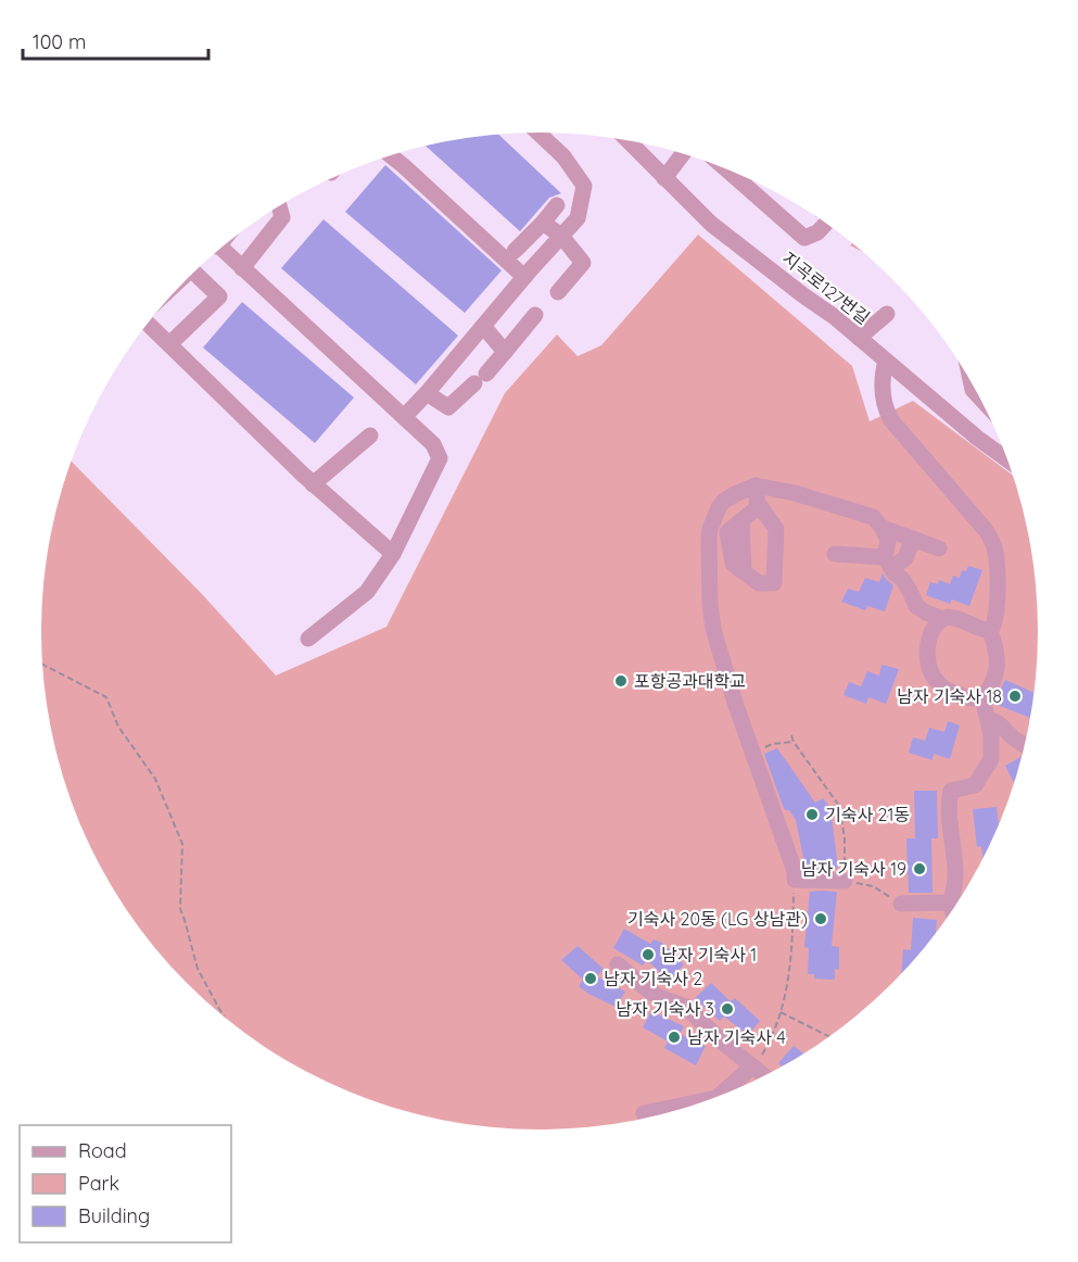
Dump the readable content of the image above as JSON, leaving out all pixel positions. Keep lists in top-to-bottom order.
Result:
{
  "streets": {
    "street": ["지곡로127번길"]
  },
  "places": [
    "포항공과대학교",
    "남자 기숙사 18",
    "기숙사 21동",
    "남자 기숙사 19",
    "기숙사 20동 (LG 상남관)",
    "남자 기숙사 1",
    "남자 기숙사 2",
    "남자 기숙사 3",
    "남자 기숙사 4"
  ],
  "legend": ["Road", "Park", "Building"],
  "scale_bar": "100 m"
}
